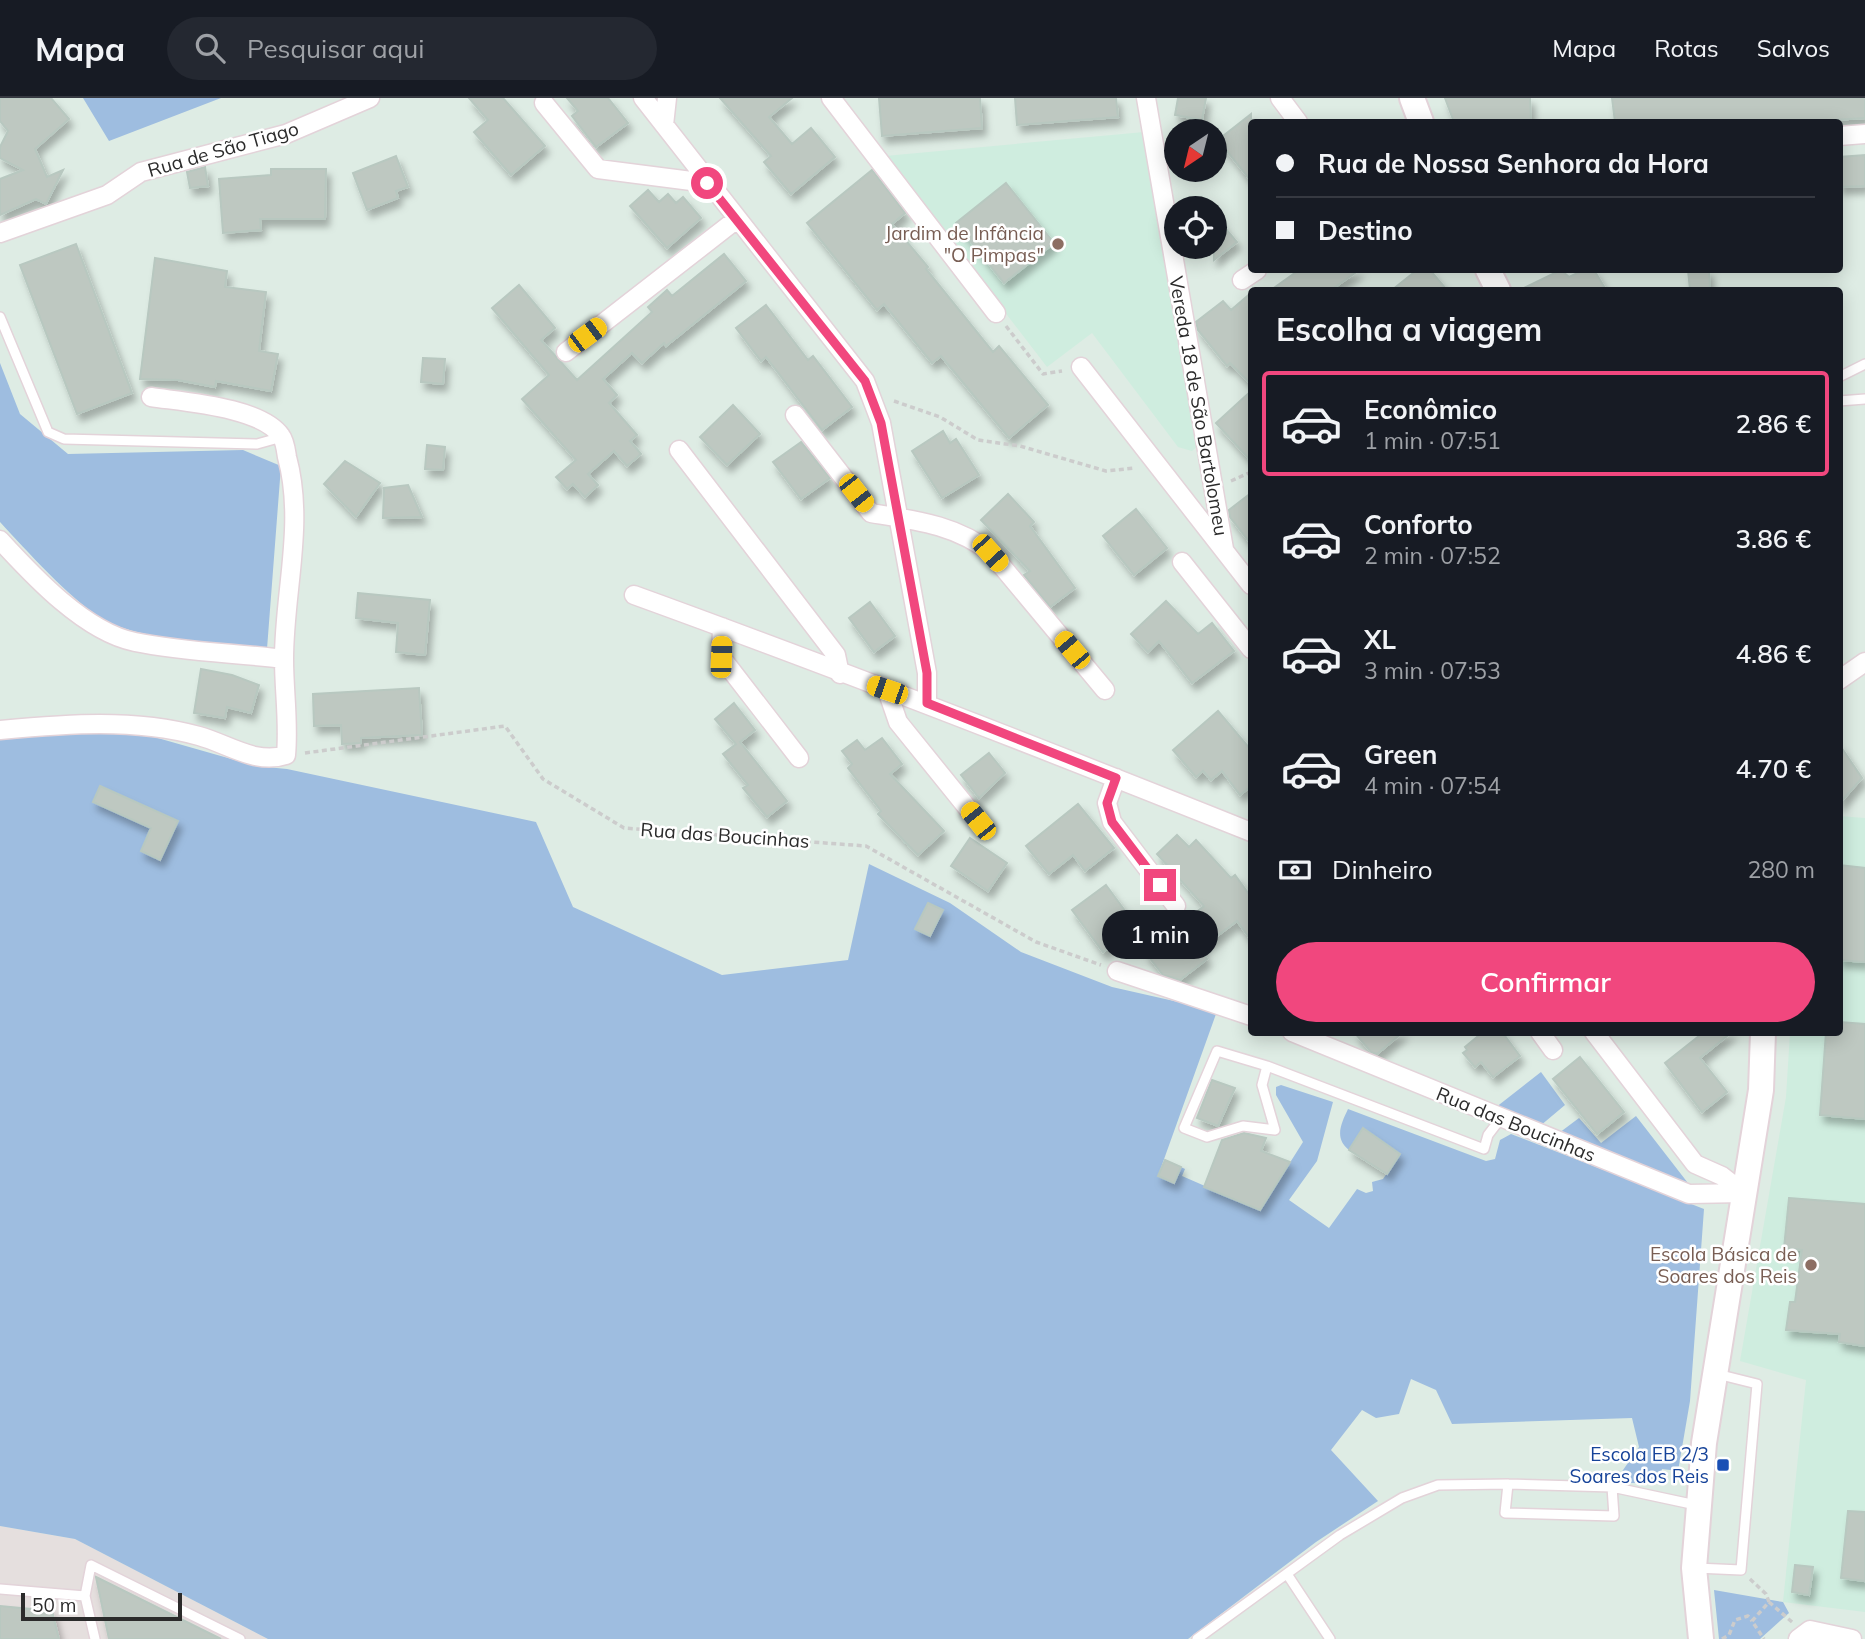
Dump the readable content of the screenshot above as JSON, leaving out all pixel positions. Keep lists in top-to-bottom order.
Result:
{
  "streets": {
    "street": ["Rua de São Tiago", "Vereda 18 de São Bartolomeu", "Rua das Boucinhas"]
  },
  "places": {
    "other": ["Jardim de Infância \"O Pimpas\"", "Escola Básica de Soares dos Reis"],
    "transit": ["Escola EB 2/3 Soares dos Reis"]
  },
  "scale_bar": "50 m",
  "north": "bottom left",
  "page": {
    "header": "Mapa",
    "search": "Pesquisar aqui",
    "nav": ["Mapa", "Rotas", "Salvos"],
    "banner": ["Rua de Nossa Senhora da Hora", "Destino"],
    "heading": "Escolha a viagem",
    "list": [
      {
        "name": "Econômico",
        "note": "1 min · 07:51",
        "value": "2.86 €"
      },
      {
        "name": "Conforto",
        "note": "2 min · 07:52",
        "value": "3.86 €"
      },
      {
        "name": "XL",
        "note": "3 min · 07:53",
        "value": "4.86 €"
      },
      {
        "name": "Green",
        "note": "4 min · 07:54",
        "value": "4.70 €"
      }
    ],
    "pay": ["Dinheiro", "280 m"],
    "bubble": "1 min",
    "buttons": "Confirmar",
    "scale": "50 m"
  }
}
